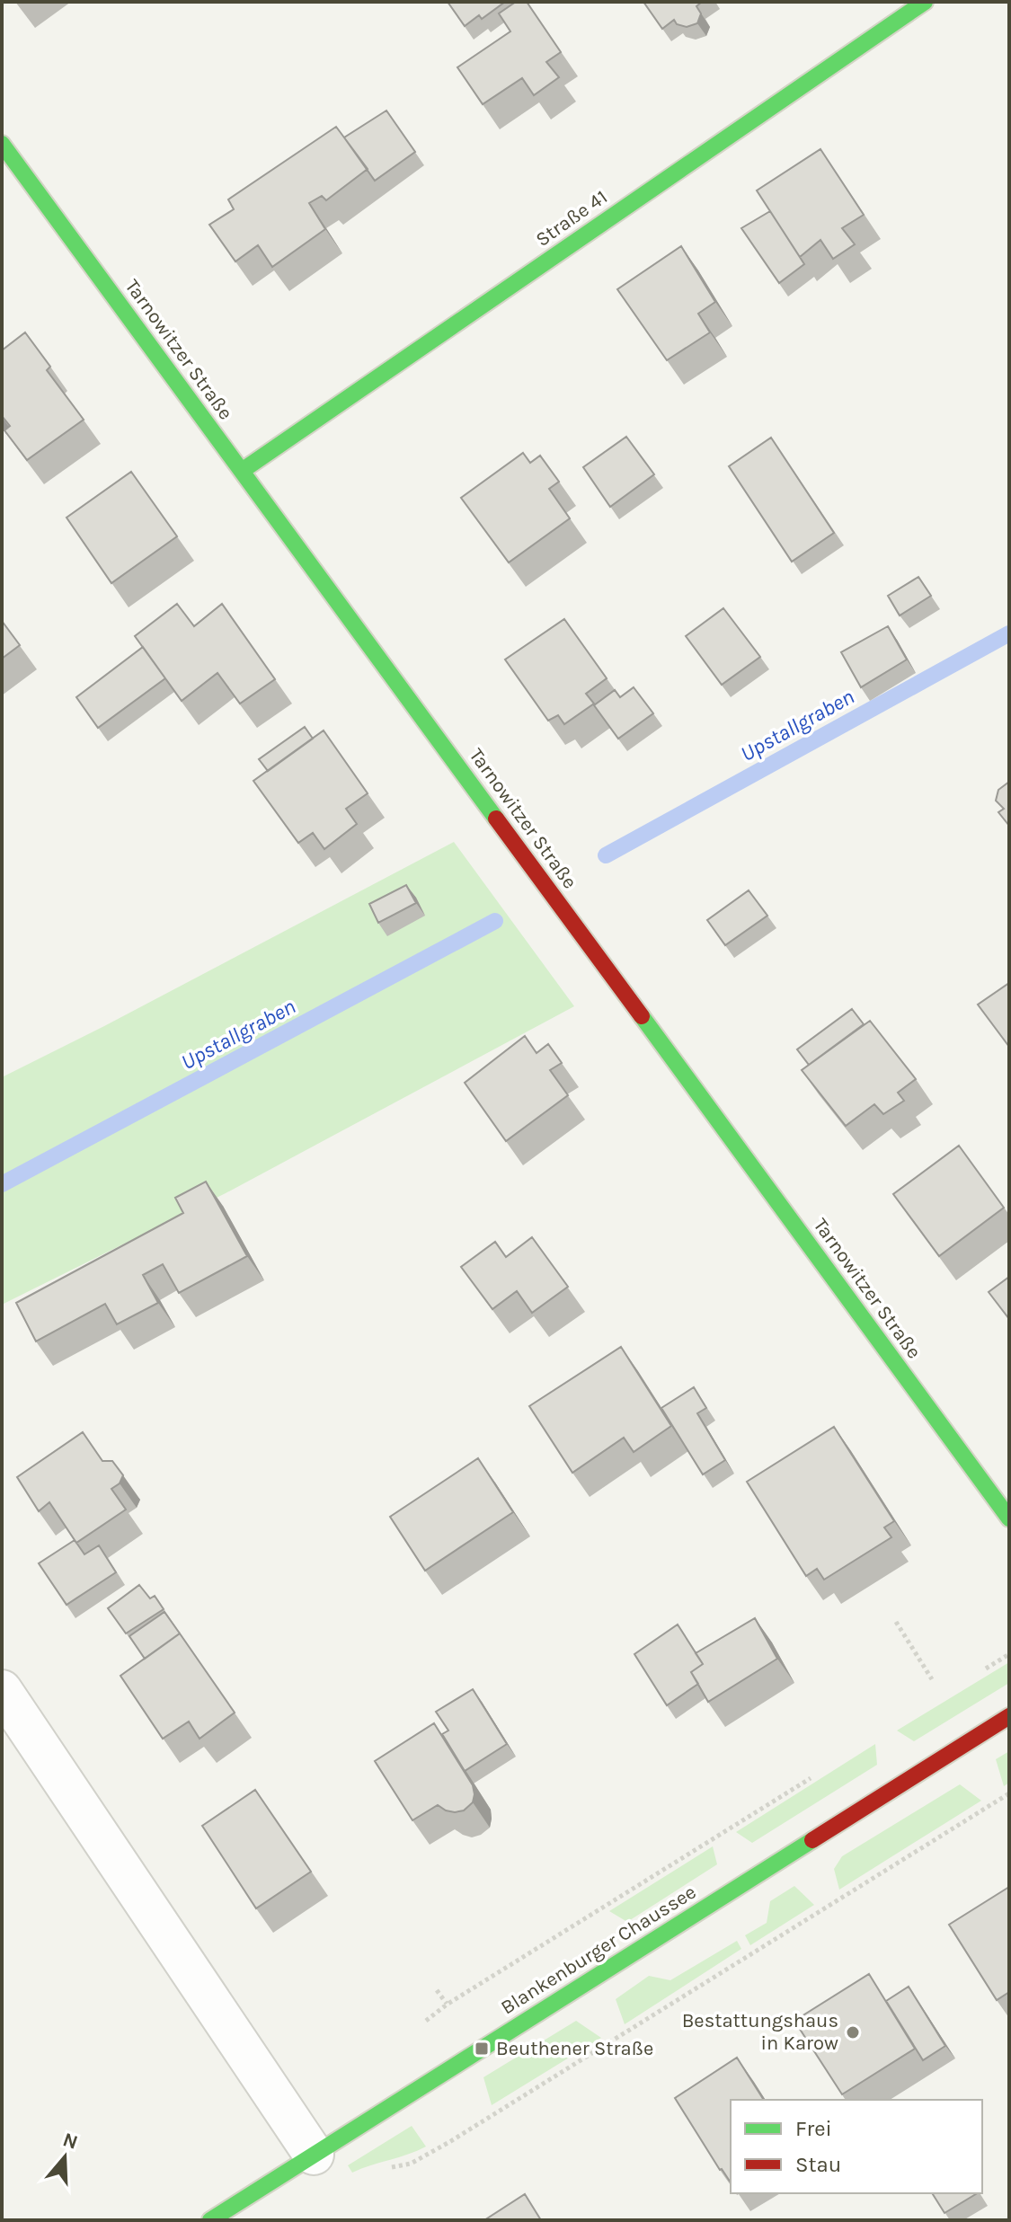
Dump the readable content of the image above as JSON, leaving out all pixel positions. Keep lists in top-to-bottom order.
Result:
{
  "streets": {
    "street": ["Straße 41", "Tarnowitzer Straße", "Blankenburger Chaussee"]
  },
  "crossings": [
    ["Straße 41", "Tarnowitzer Straße"]
  ],
  "water": ["Upstallgraben"],
  "places": {
    "other": ["Bestattungshaus in Karow"],
    "transit": ["Beuthener Straße"]
  },
  "legend": ["Frei", "Stau"],
  "north": "top"
}
